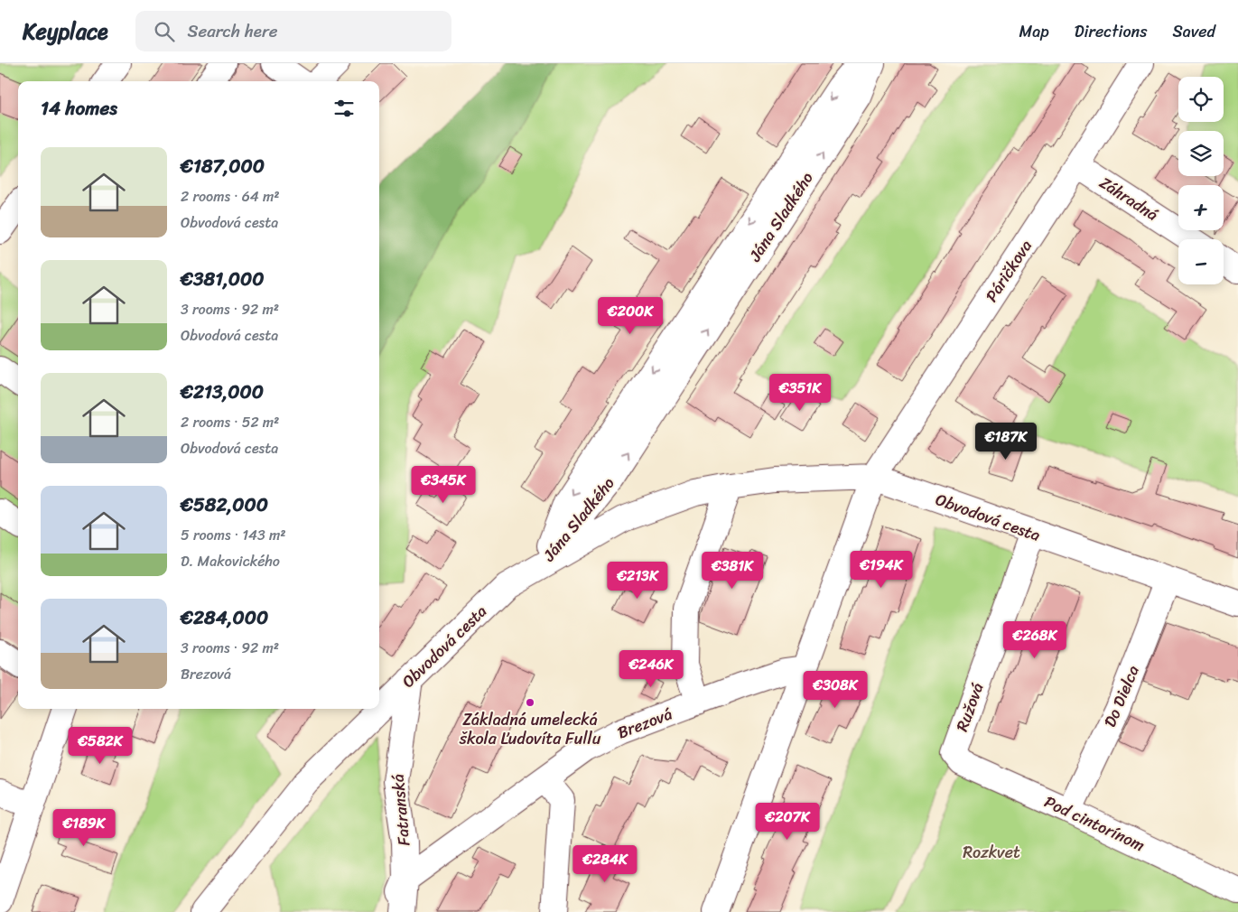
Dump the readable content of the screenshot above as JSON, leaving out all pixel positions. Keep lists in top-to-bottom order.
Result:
{
  "streets": {
    "street": [
      "Záhradná",
      "Jána Sladkého",
      "Páričkova",
      "Obvodová cesta",
      "Do Dielca",
      "Ružová",
      "Brezová",
      "Fatranská",
      "Pod cintorínom"
    ]
  },
  "crossings": [
    ["Záhradná", "Páričkova"],
    ["Jána Sladkého", "Obvodová cesta"],
    ["Páričkova", "Obvodová cesta"],
    ["Páričkova", "Brezová"],
    ["Obvodová cesta", "Do Dielca"],
    ["Obvodová cesta", "Ružová"],
    ["Obvodová cesta", "Fatranská"],
    ["Do Dielca", "Pod cintorínom"],
    ["Ružová", "Pod cintorínom"],
    ["Brezová", "Fatranská"]
  ],
  "parks": ["Rozkvet"],
  "places": ["Základná umelecká škola Ľudovíta Fullu"],
  "page": {
    "header": "Keyplace",
    "search": "Search here",
    "nav": ["Map", "Directions", "Saved"],
    "map_buttons": ["+", "−"],
    "heading": "14 homes",
    "list": [
      {
        "name": "€187,000",
        "note": "2 rooms · 64 m² · Obvodová cesta"
      },
      {
        "name": "€381,000",
        "note": "3 rooms · 92 m² · Obvodová cesta"
      },
      {
        "name": "€213,000",
        "note": "2 rooms · 52 m² · Obvodová cesta"
      },
      {
        "name": "€582,000",
        "note": "5 rooms · 143 m² · D. Makovického"
      },
      {
        "name": "€284,000",
        "note": "3 rooms · 92 m² · Brezová"
      }
    ],
    "price": [
      "€200K",
      "€351K",
      "€187K",
      "€345K",
      "€194K",
      "€381K",
      "€213K",
      "€268K",
      "€246K",
      "€308K",
      "€582K",
      "€207K",
      "€189K",
      "€284K"
    ]
  }
}
